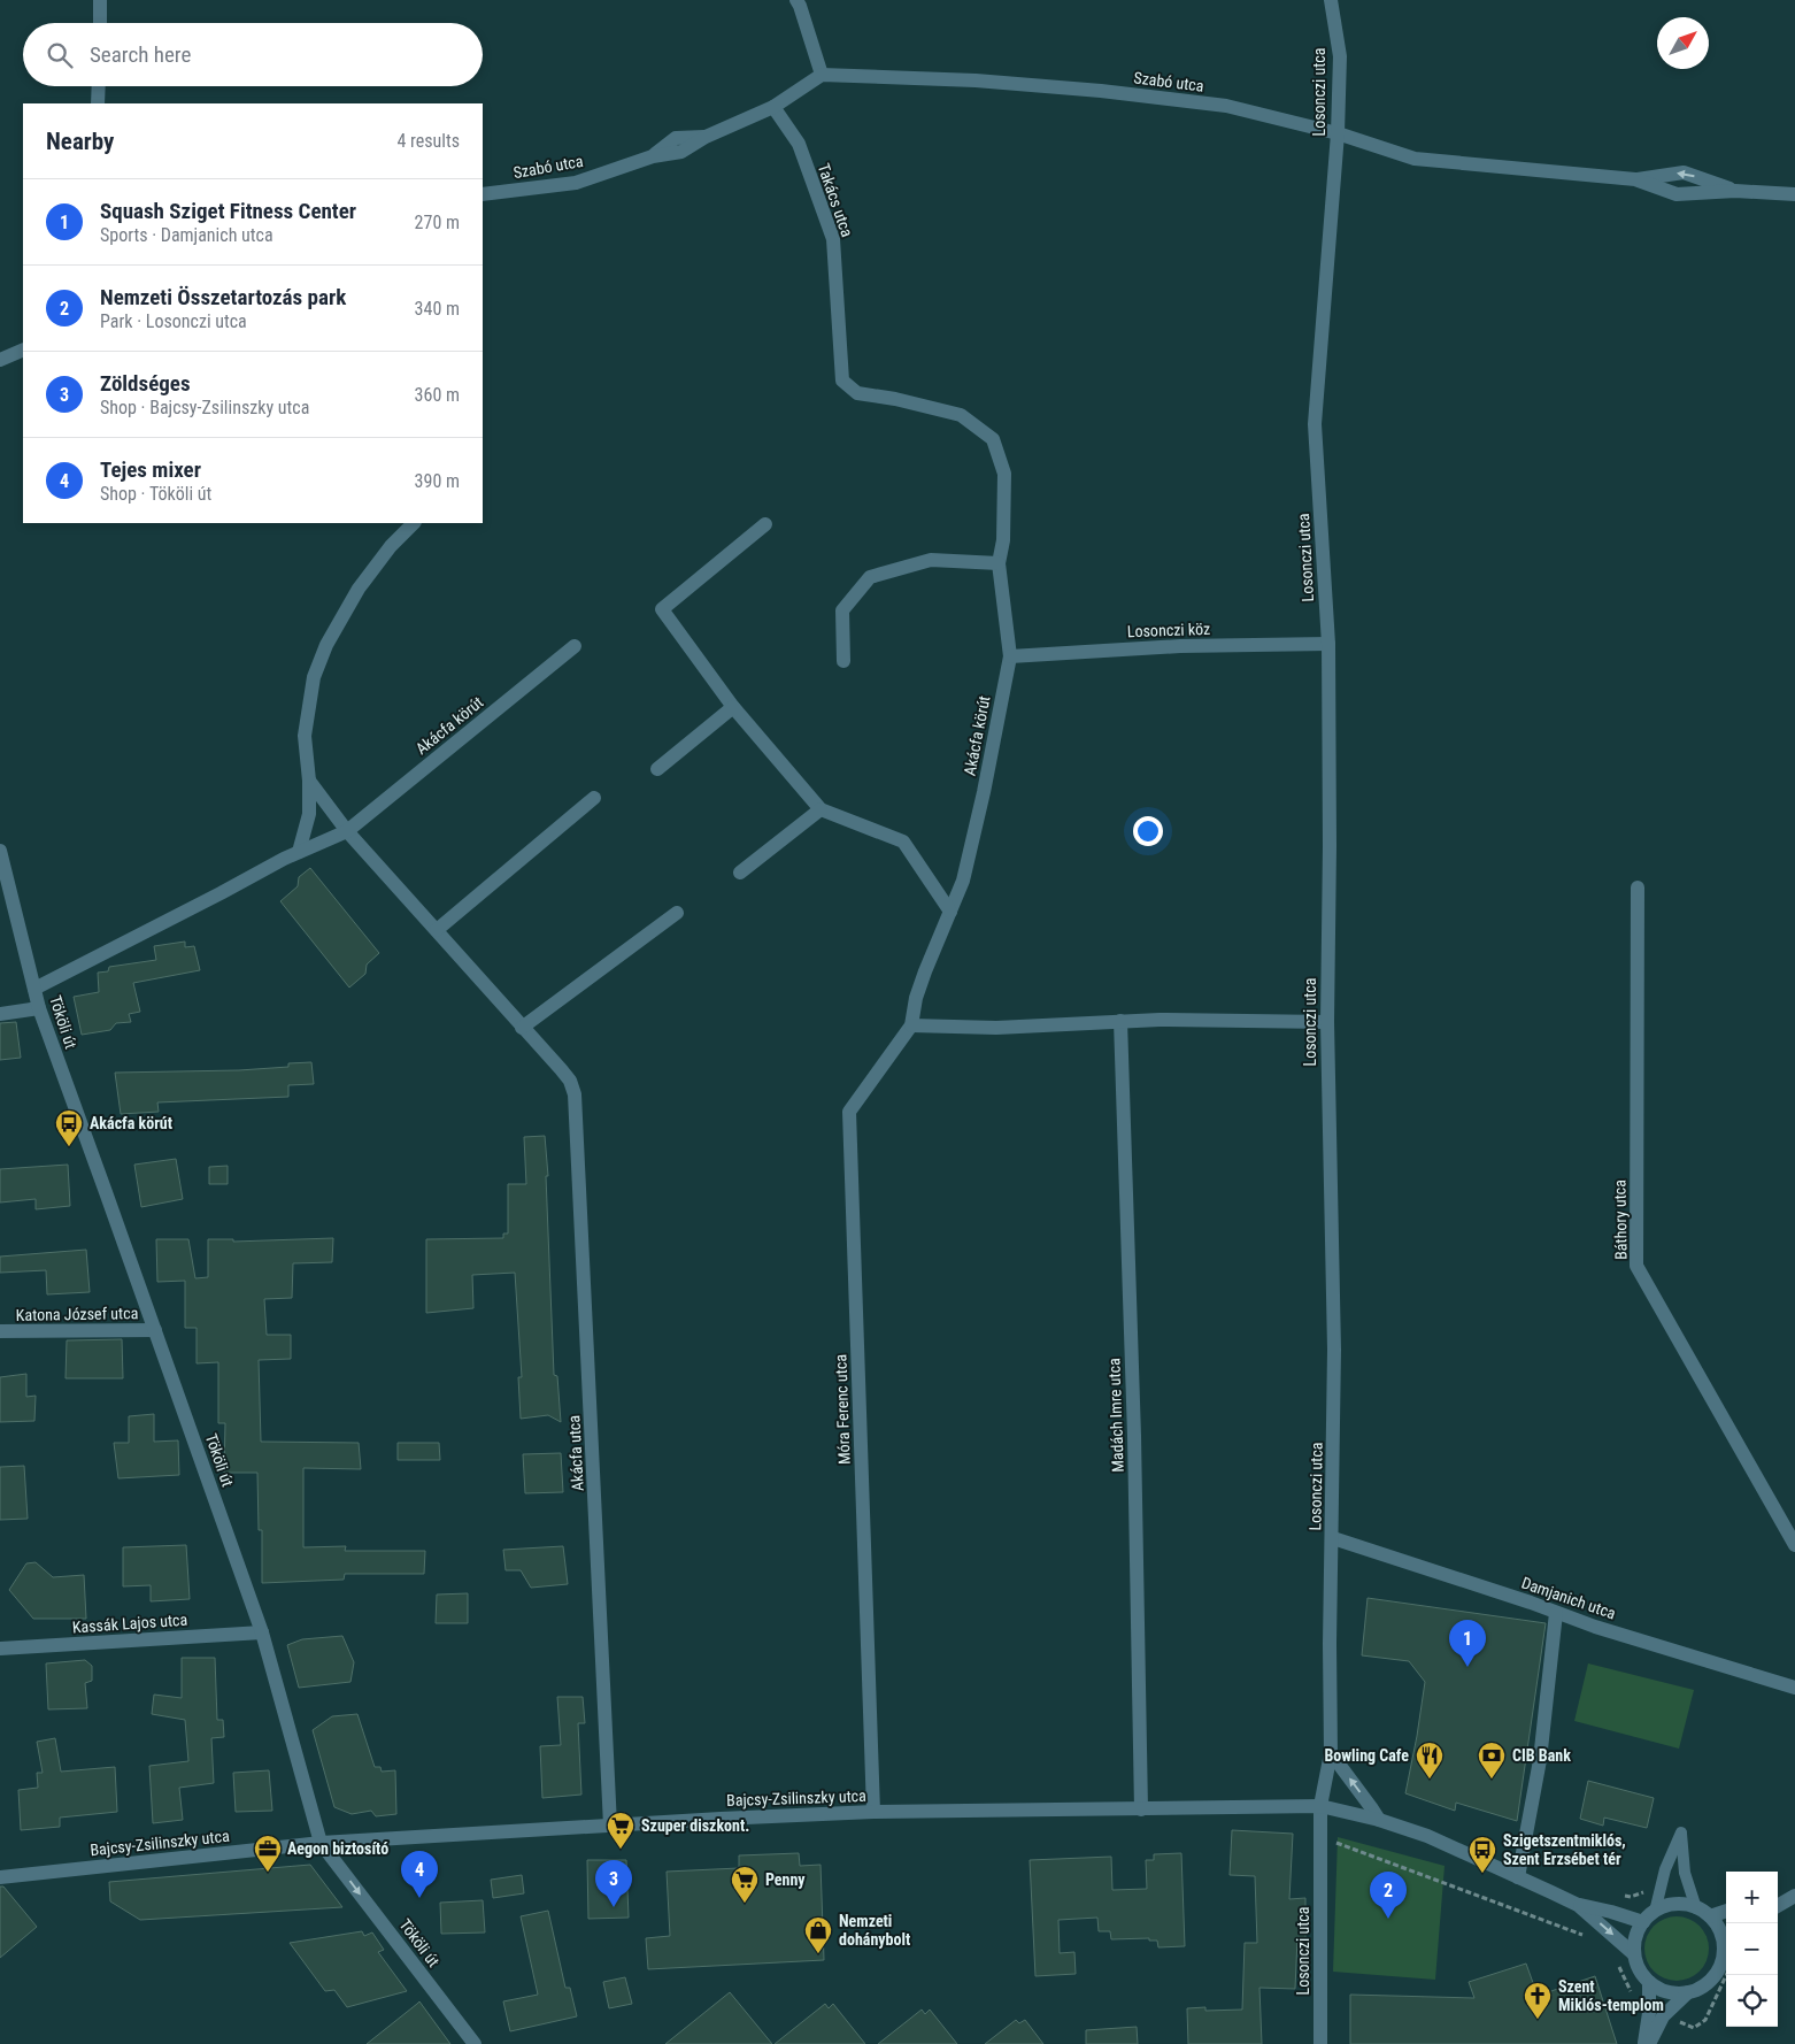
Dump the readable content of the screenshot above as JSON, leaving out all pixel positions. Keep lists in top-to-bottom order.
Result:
{
  "streets": {
    "street": [
      "Szabó utca",
      "Losonczi utca",
      "Takács utca",
      "Losonczi köz",
      "Akácfa körút",
      "Tököli út",
      "Báthory utca",
      "Katona József utca",
      "Móra Ferenc utca",
      "Madách Imre utca",
      "Akácfa utca",
      "Damjanich utca",
      "Kassák Lajos utca",
      "Bajcsy-Zsilinszky utca"
    ]
  },
  "crossings": [
    ["Szabó utca", "Losonczi utca"],
    ["Szabó utca", "Takács utca"],
    ["Losonczi utca", "Losonczi köz"],
    ["Losonczi utca", "Damjanich utca"],
    ["Losonczi utca", "Bajcsy-Zsilinszky utca"],
    ["Takács utca", "Akácfa körút"],
    ["Losonczi köz", "Akácfa körút"],
    ["Akácfa körút", "Tököli út"],
    ["Akácfa körút", "Móra Ferenc utca"],
    ["Tököli út", "Katona József utca"],
    ["Tököli út", "Kassák Lajos utca"],
    ["Tököli út", "Bajcsy-Zsilinszky utca"],
    ["Móra Ferenc utca", "Bajcsy-Zsilinszky utca"],
    ["Madách Imre utca", "Bajcsy-Zsilinszky utca"],
    ["Akácfa utca", "Bajcsy-Zsilinszky utca"]
  ],
  "places": {
    "bus stop": ["Akácfa körút", "Szigetszentmiklós, Szent Erzsébet tér"],
    "restaurant": ["Bowling Cafe"],
    "bank": ["CIB Bank"],
    "supermarket": ["Szuper diszkont.", "Penny"],
    "office": ["Aegon biztosító"],
    "shop": ["Nemzeti dohánybolt"],
    "church": ["Szent Miklós-templom"]
  },
  "north": "top right",
  "page": {
    "search": "Search here",
    "heading": ["Nearby", "4 results"],
    "list": [
      {
        "mark": "1",
        "name": "Squash Sziget Fitness Center",
        "note": "Sports · Damjanich utca",
        "value": "270 m"
      },
      {
        "mark": "2",
        "name": "Nemzeti Összetartozás park",
        "note": "Park · Losonczi utca",
        "value": "340 m"
      },
      {
        "mark": "3",
        "name": "Zöldséges",
        "note": "Shop · Bajcsy-Zsilinszky utca",
        "value": "360 m"
      },
      {
        "mark": "4",
        "name": "Tejes mixer",
        "note": "Shop · Tököli út",
        "value": "390 m"
      }
    ],
    "pins": [
      "1",
      "4",
      "3",
      "2"
    ],
    "map_buttons": ["+", "−"]
  }
}
